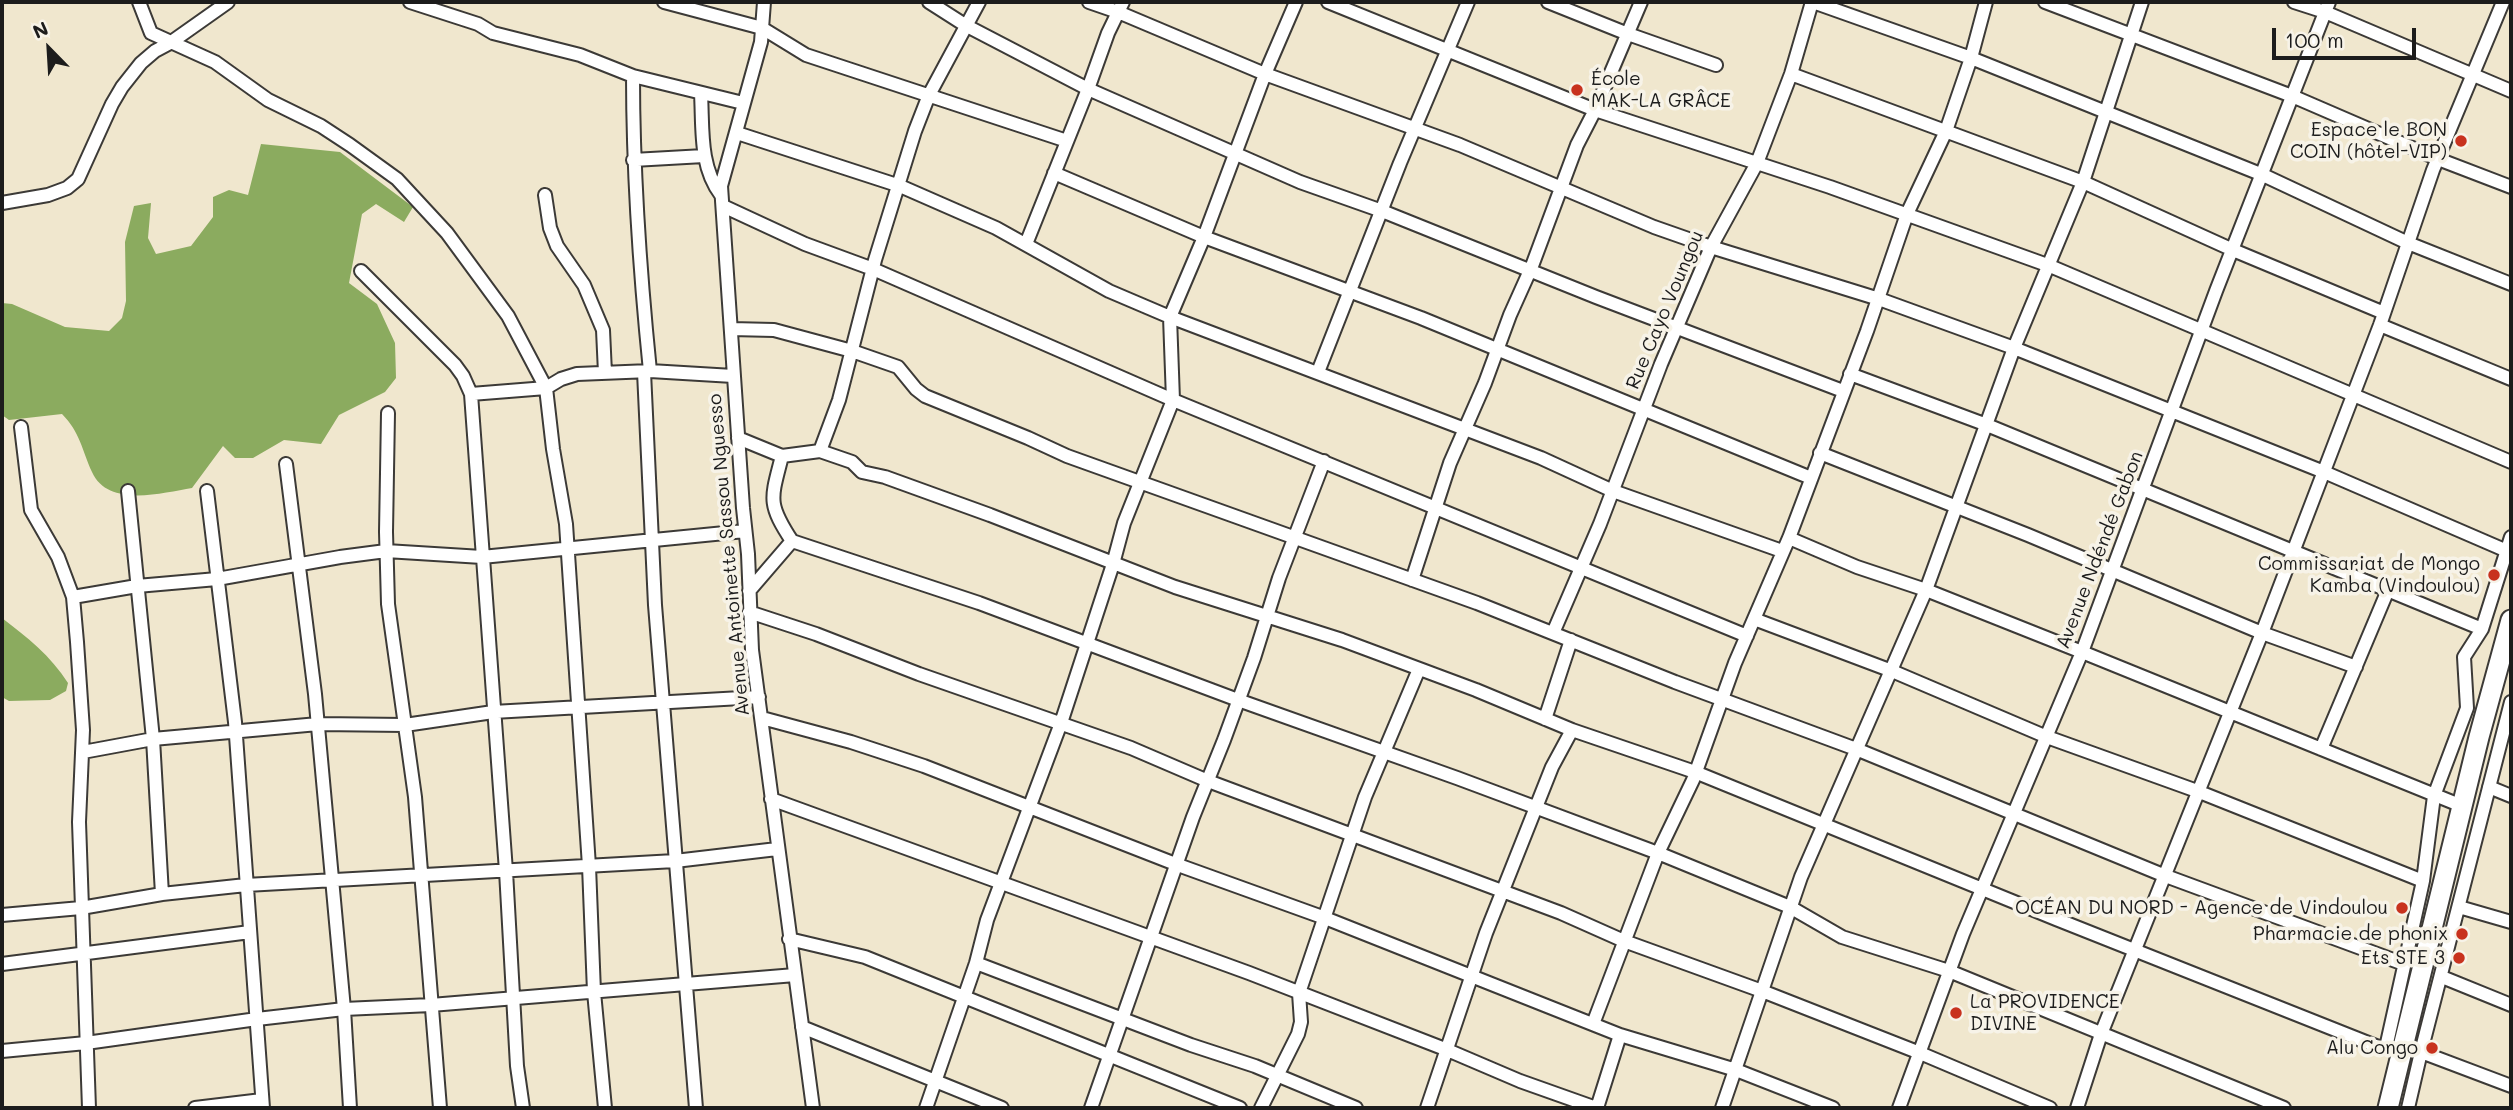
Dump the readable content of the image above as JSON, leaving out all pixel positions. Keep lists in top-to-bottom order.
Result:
{
  "streets": {
    "street": ["Rue Cayo Voungou", "Avenue Ndéndé Gabon", "Avenue Antoinette Sassou Nguesso"]
  },
  "places": [
    "École MAK-LA GRÂCE",
    "Espace le BON COIN (hôtel-VIP)",
    "Commissariat de Mongo Kamba (Vindoulou)",
    "OCÉAN DU NORD - Agence de Vindoulou",
    "Pharmacie de phonix",
    "Ets STE 3",
    "La PROVIDENCE DIVINE",
    "Alu Congo"
  ],
  "scale_bar": "100 m",
  "north": "top left"
}
